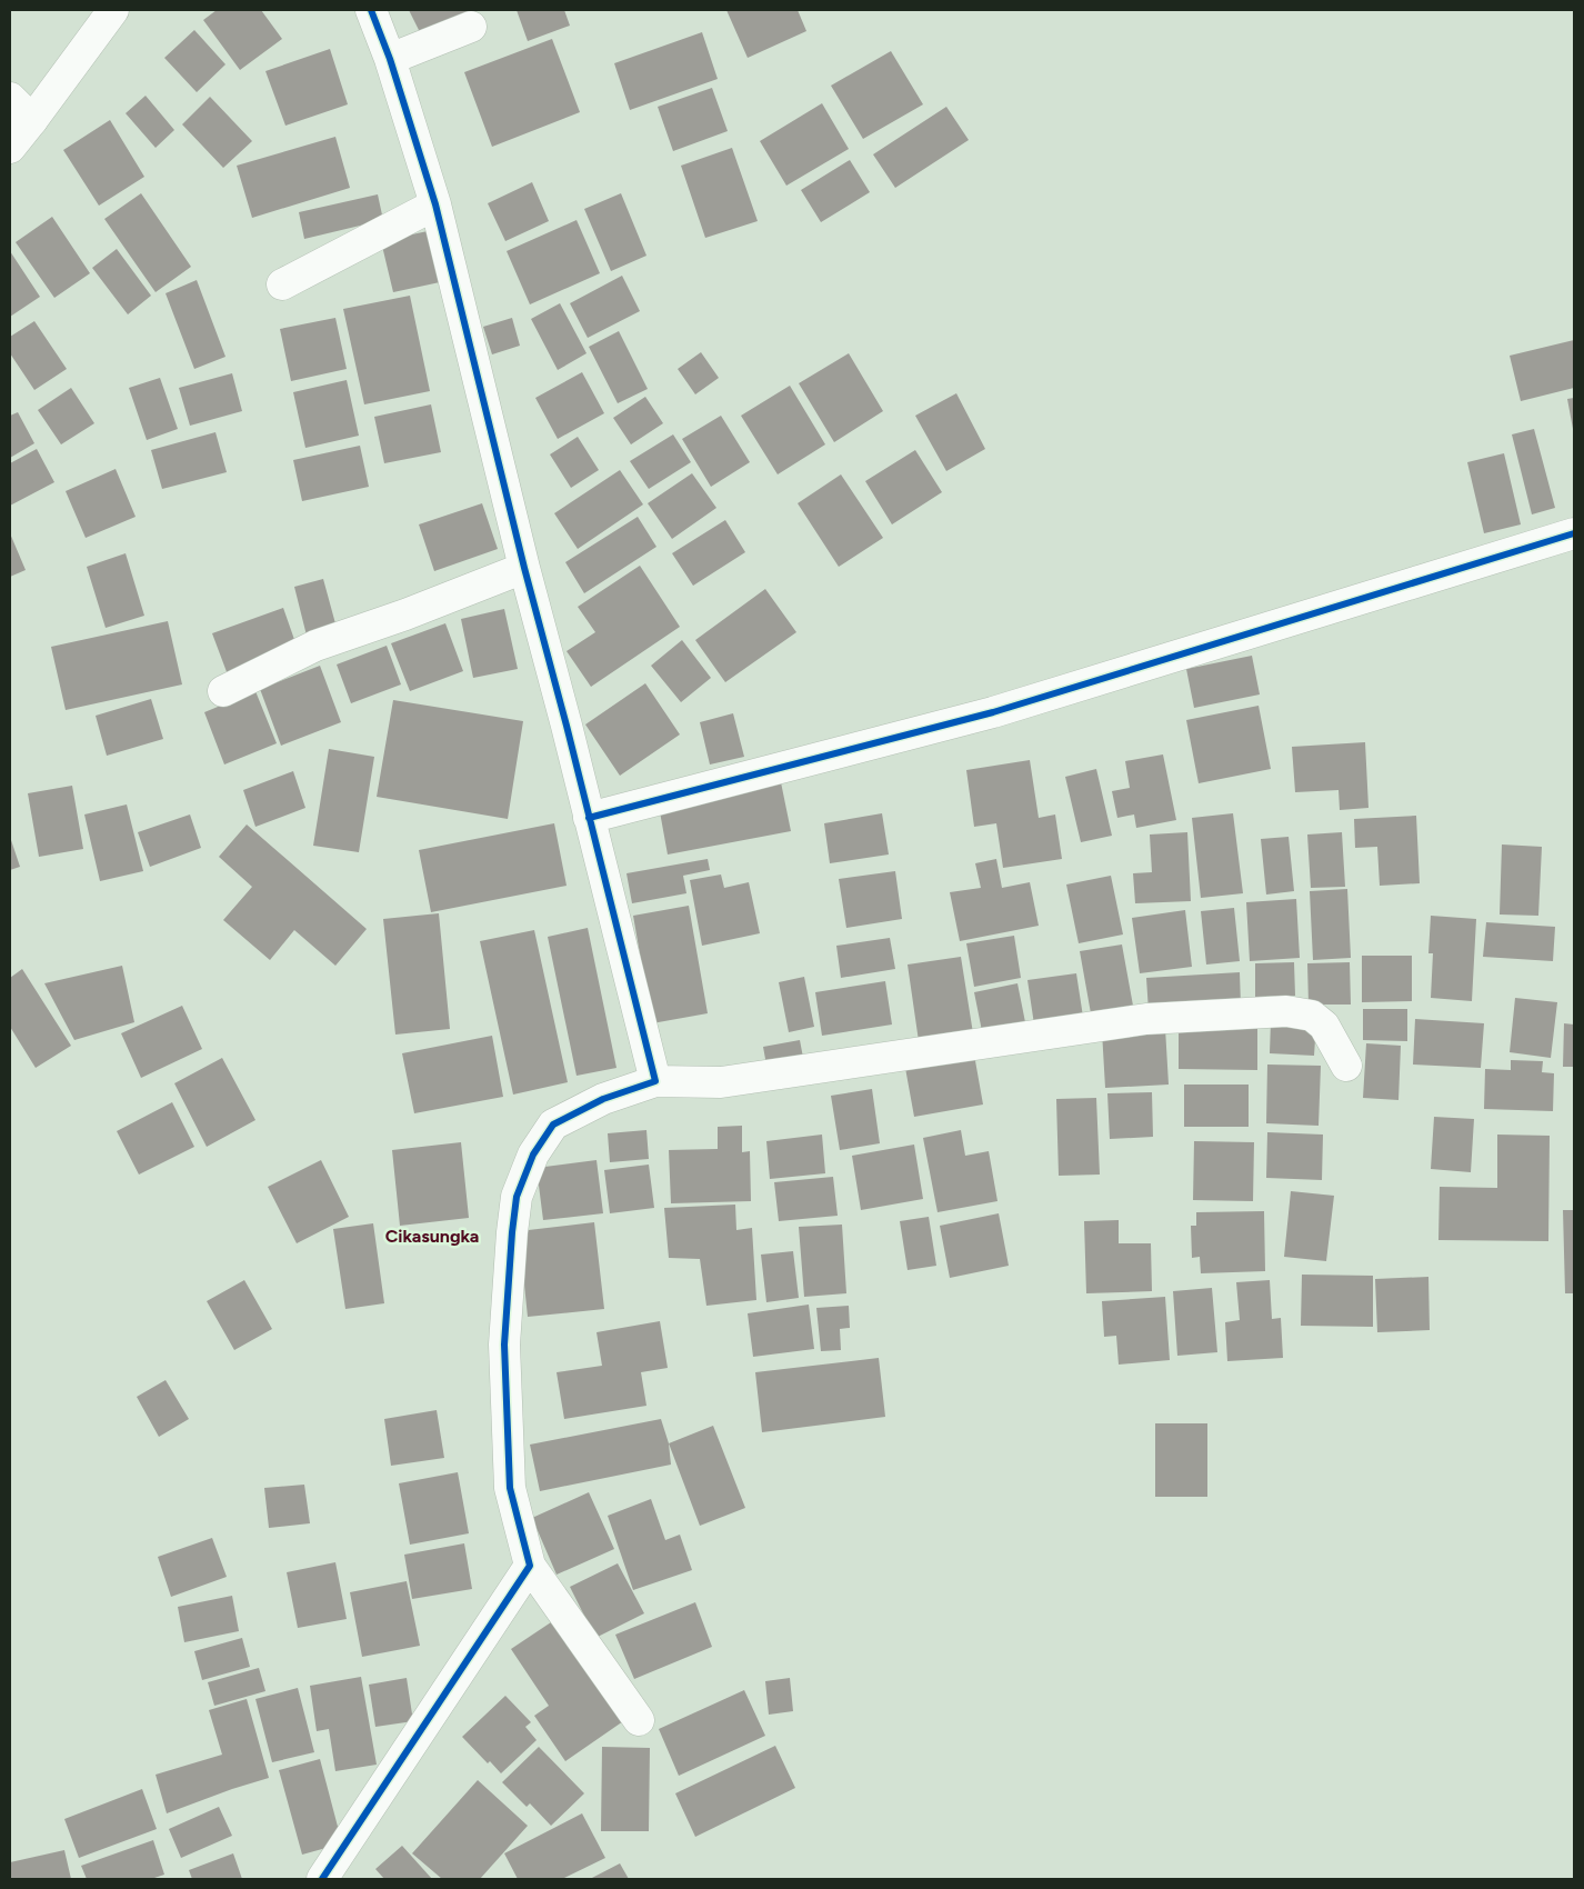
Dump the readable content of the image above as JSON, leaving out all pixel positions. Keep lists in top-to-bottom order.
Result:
{
  "districts": ["Cikasungka"]
}
